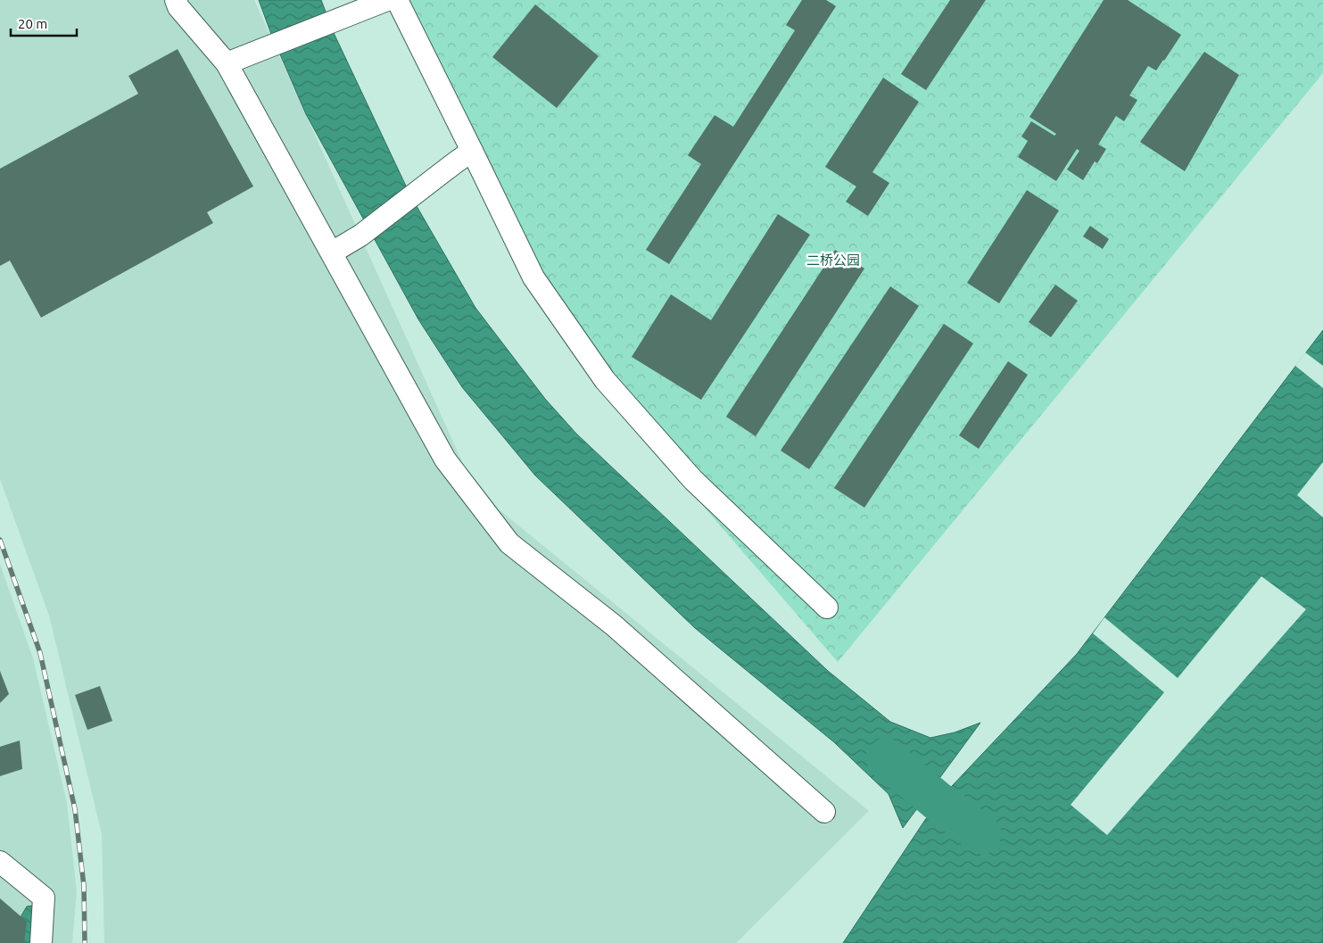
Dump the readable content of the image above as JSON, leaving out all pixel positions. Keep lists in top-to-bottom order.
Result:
{
  "parks": ["二桥公园"],
  "scale_bar": "20 m"
}
